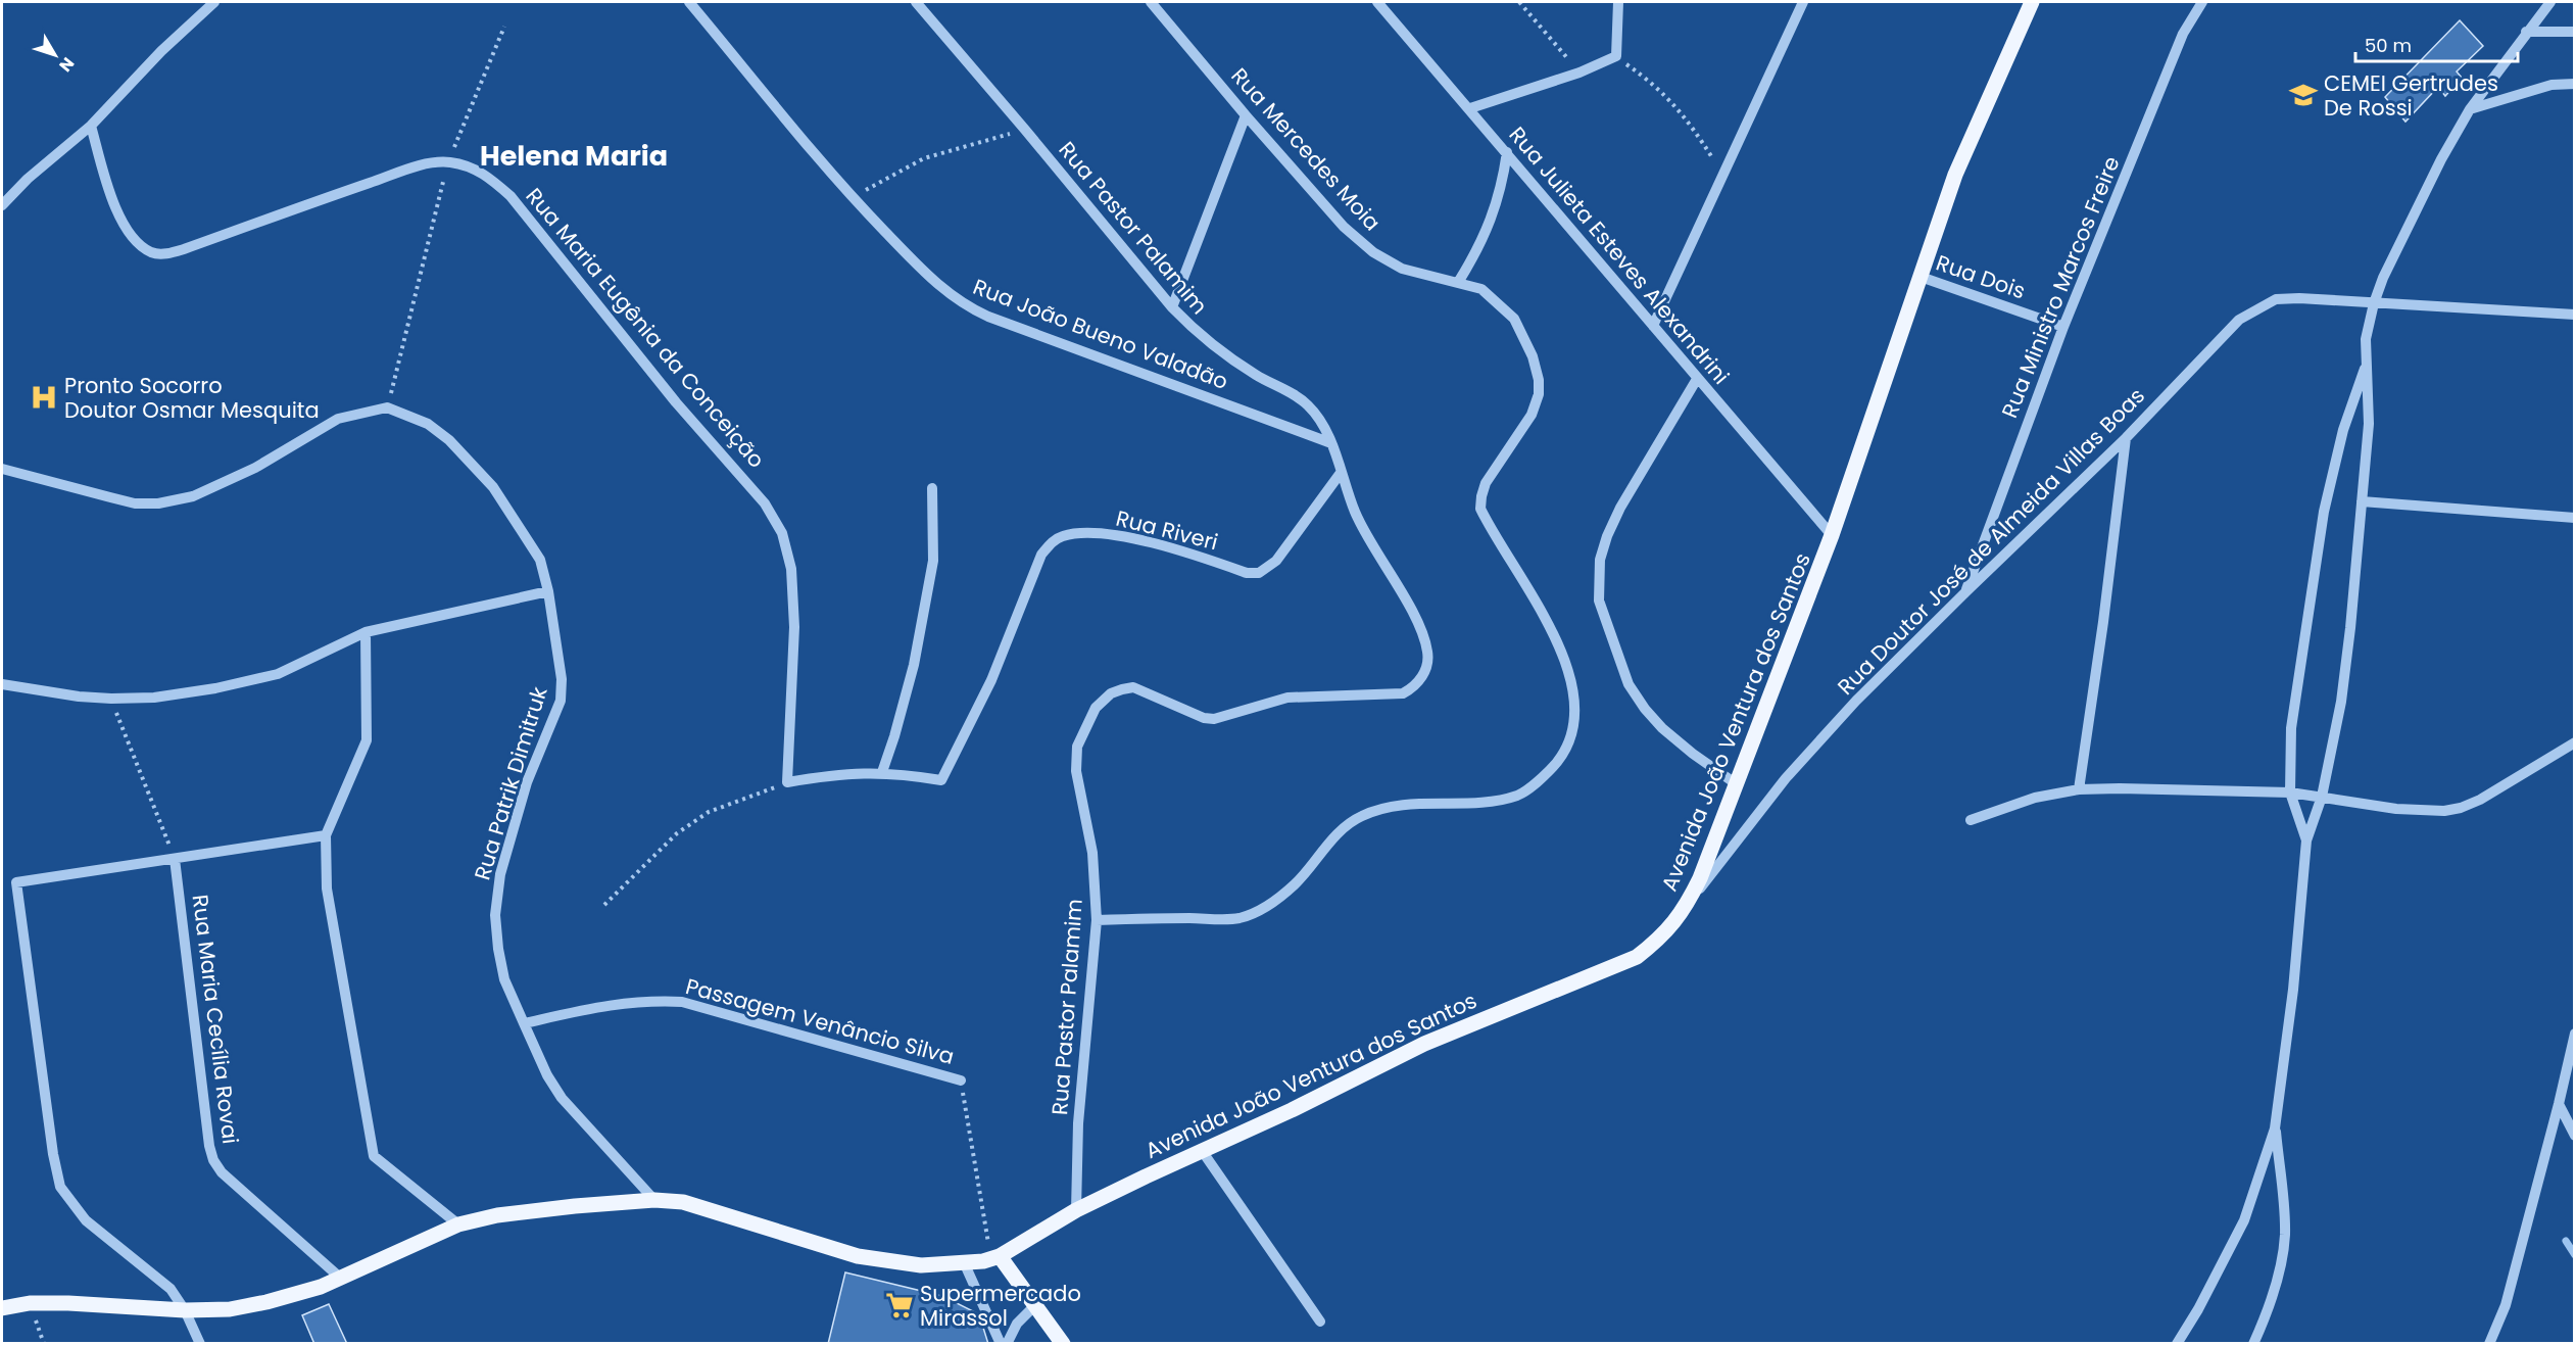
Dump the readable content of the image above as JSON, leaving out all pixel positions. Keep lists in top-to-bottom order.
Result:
{
  "streets": {
    "main road": ["Avenida João Ventura dos Santos"],
    "street": [
      "Rua Mercedes Moia",
      "Rua Pastor Palamim",
      "Rua Julieta Esteves Alexandrini",
      "Rua Dois",
      "Rua Ministro Marcos Freire",
      "Rua Maria Eugênia da Conceição",
      "Rua João Bueno Valadão",
      "Rua Riveri",
      "Rua Doutor José de Almeida Villas Boas",
      "Rua Patrik Dimitruk",
      "Rua Maria Cecília Rovai",
      "Passagem Venâncio Silva"
    ]
  },
  "crossings": [
    ["Rua Mercedes Moia", "Rua Pastor Palamim"],
    ["Rua Pastor Palamim", "Rua João Bueno Valadão"],
    ["Rua Pastor Palamim", "Rua Riveri"],
    ["Rua Pastor Palamim", "Avenida João Ventura dos Santos"],
    ["Rua Julieta Esteves Alexandrini", "Avenida João Ventura dos Santos"],
    ["Rua Dois", "Rua Ministro Marcos Freire"],
    ["Rua Dois", "Avenida João Ventura dos Santos"],
    ["Rua Ministro Marcos Freire", "Rua Doutor José de Almeida Villas Boas"],
    ["Rua Doutor José de Almeida Villas Boas", "Avenida João Ventura dos Santos"],
    ["Avenida João Ventura dos Santos", "Rua Patrik Dimitruk"],
    ["Avenida João Ventura dos Santos", "Rua Maria Cecília Rovai"],
    ["Rua Patrik Dimitruk", "Passagem Venâncio Silva"]
  ],
  "districts": ["Helena Maria"],
  "places": {
    "school or university": ["CEMEI Gertrudes De Rossi"],
    "hospital": ["Pronto Socorro Doutor Osmar Mesquita"],
    "supermarket": ["Supermercado Mirassol"]
  },
  "scale_bar": "50 m",
  "north": "bottom right"
}
